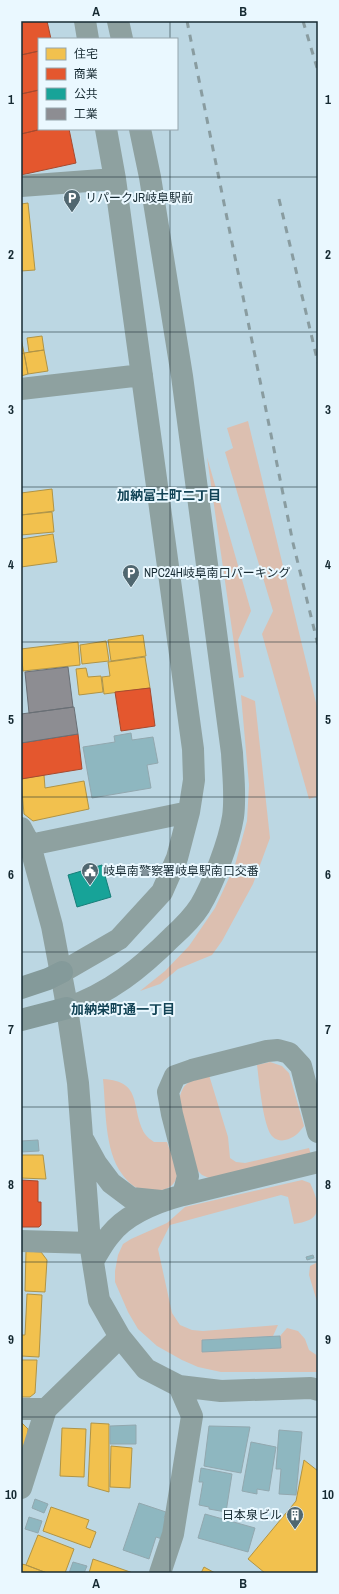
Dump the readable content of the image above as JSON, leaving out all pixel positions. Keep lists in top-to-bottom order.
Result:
{
  "districts": ["加納富士町二丁目", "加納栄町通一丁目"],
  "places": {
    "parking": ["リパークJR岐阜駅前", "NPC24H岐阜南口パーキング"],
    "public building": ["岐阜南警察署岐阜駅南口交番"],
    "building": ["日本泉ビル"]
  },
  "legend": [
    "住宅",
    "商業",
    "公共",
    "工業"
  ],
  "grid": {
    "columns": ["A", "B"],
    "rows": [
      "1",
      "2",
      "3",
      "4",
      "5",
      "6",
      "7",
      "8",
      "9",
      "10"
    ]
  }
}
